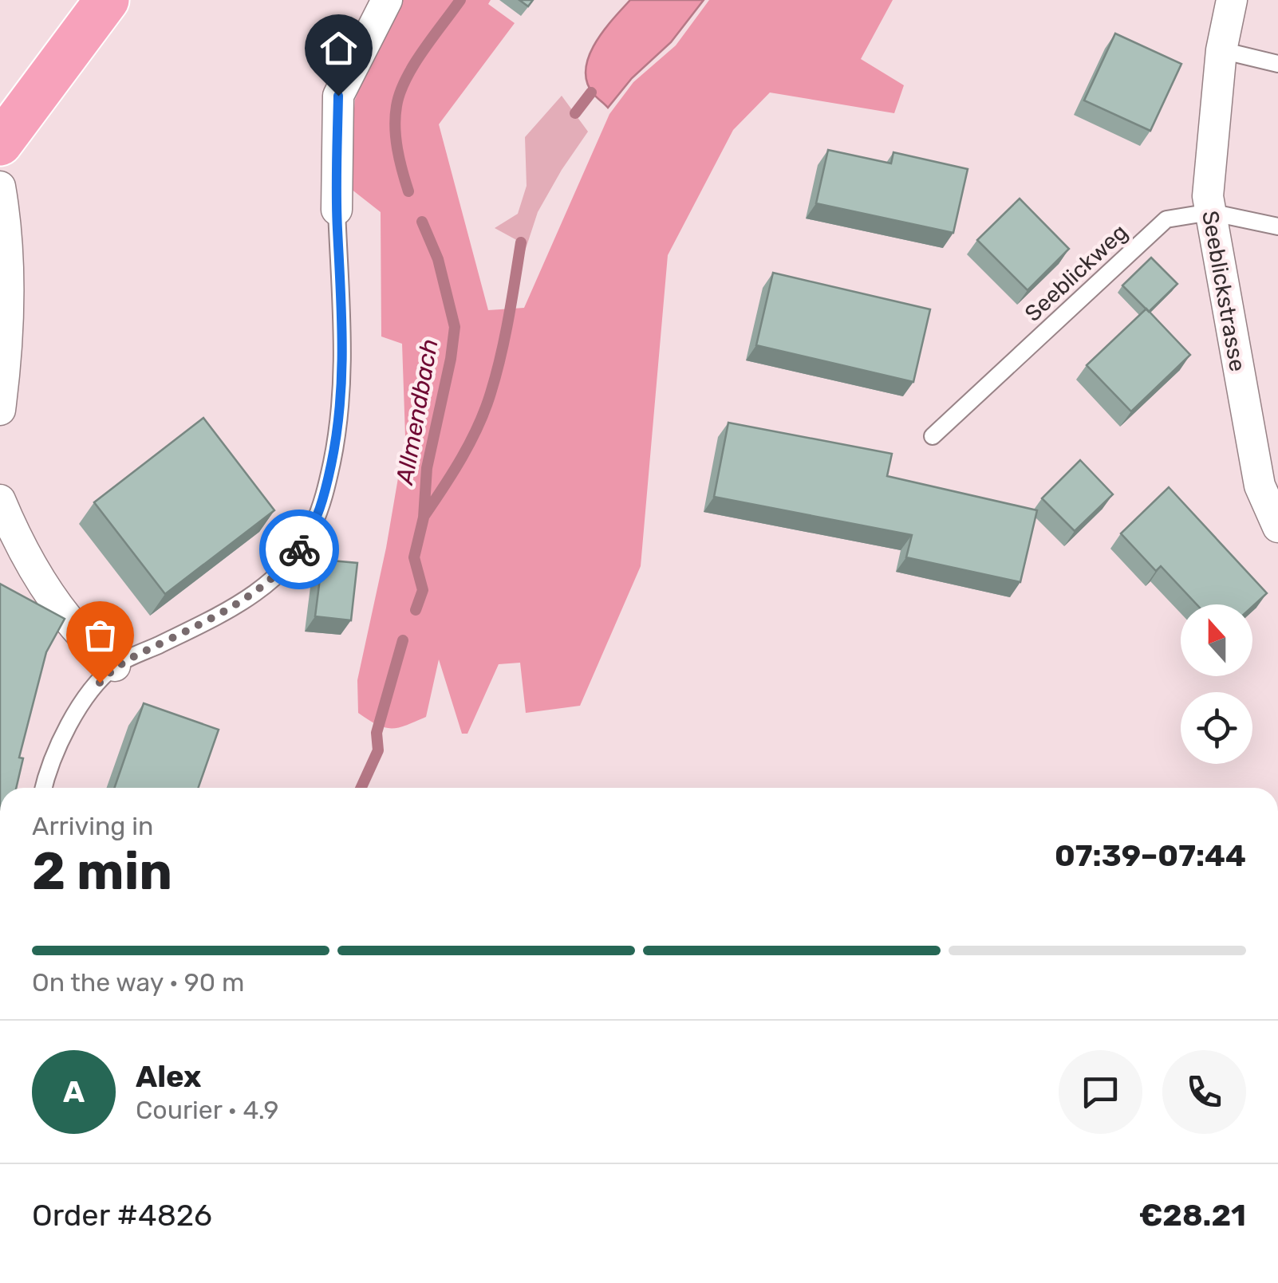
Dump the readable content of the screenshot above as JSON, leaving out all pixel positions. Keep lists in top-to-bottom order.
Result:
{
  "streets": {
    "street": ["Seeblickstrasse"],
    "lane": ["Seeblickweg"]
  },
  "crossings": [
    ["Seeblickweg", "Seeblickstrasse"]
  ],
  "water": ["Allmendbach"],
  "north": "top",
  "page": {
    "heading": ["2 min", "Arriving in", "07:39–07:44"],
    "panel": [
      "Alex",
      "Courier · 4.9",
      "Order #4826",
      "€28.21"
    ],
    "bar": "On the way · 90 m",
    "round": "A"
  }
}
